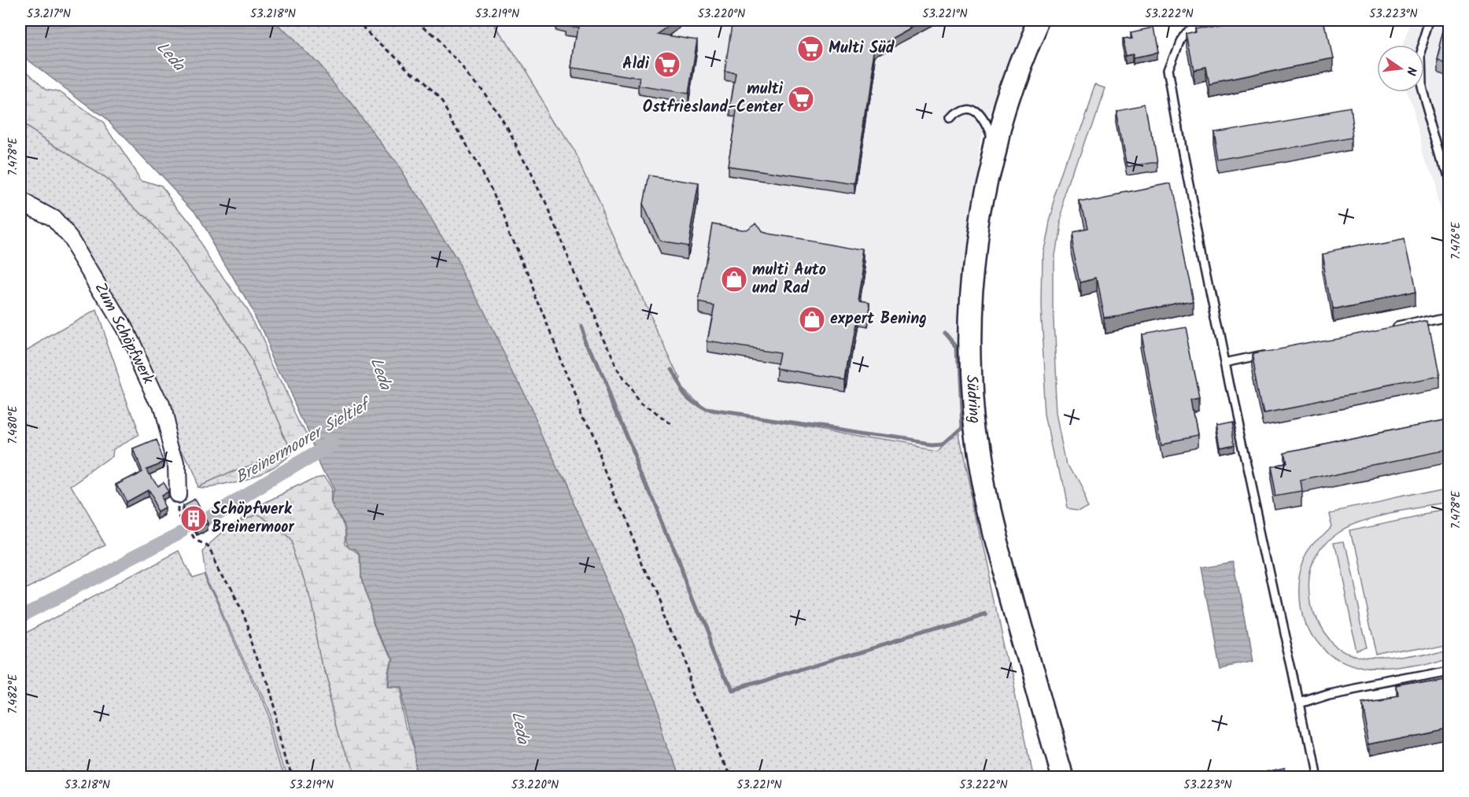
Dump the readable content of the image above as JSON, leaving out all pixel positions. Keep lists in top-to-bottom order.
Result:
{
  "streets": {
    "main road": ["Südring"],
    "street": ["Zum Schöpfwerk"]
  },
  "water": ["Leda", "Breinermoorer Sieltief"],
  "places": {
    "supermarket": ["Multi Süd", "Aldi", "multi Ostfriesland-Center"],
    "shop": ["multi Auto und Rad", "expert Bening"],
    "building": ["Schöpfwerk Breinermoor"]
  },
  "north": "right",
  "coordinates": [
    "53.217°N",
    "53.218°N",
    "53.219°N",
    "53.220°N",
    "53.221°N",
    "53.222°N",
    "53.223°N",
    "7.478°E",
    "7.476°E",
    "7.480°E",
    "7.482°E"
  ]
}
